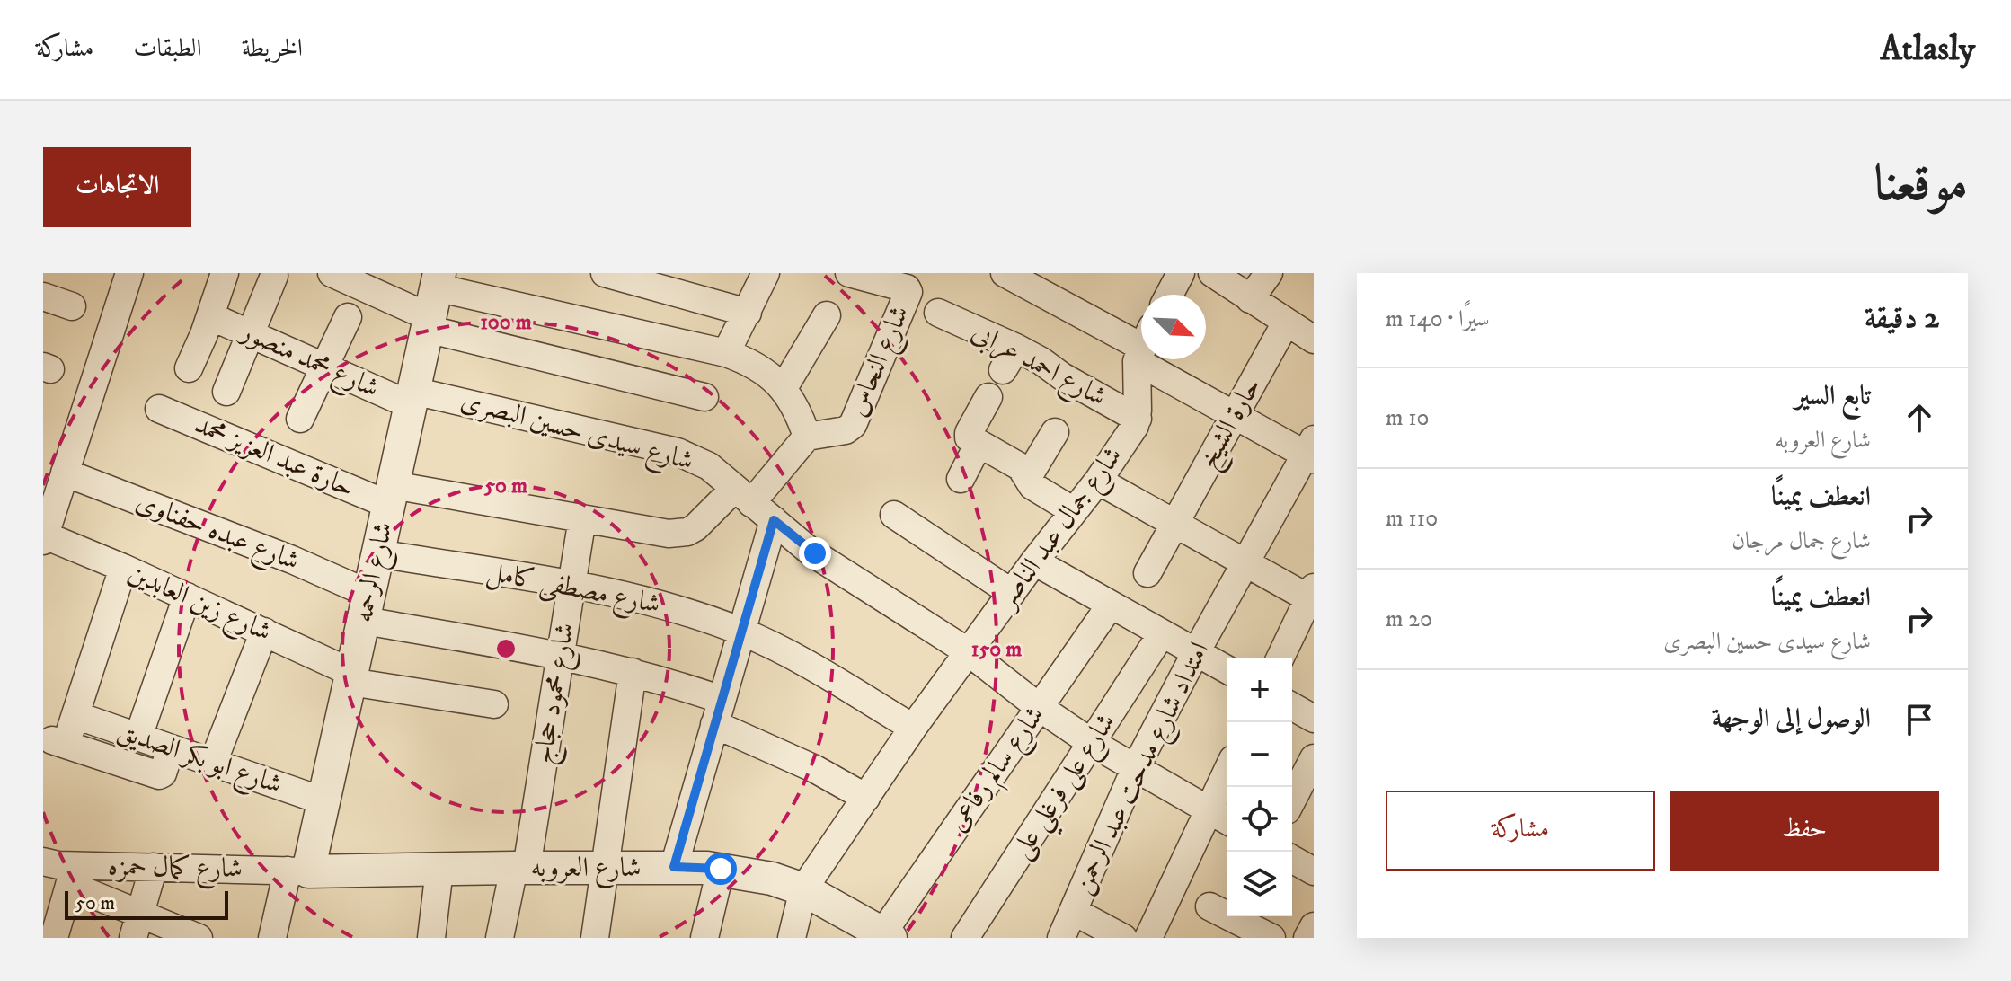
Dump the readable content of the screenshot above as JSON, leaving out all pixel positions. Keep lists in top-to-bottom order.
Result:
{
  "streets": {
    "street": [
      "شارع محمد منصور",
      "شارع النحاس",
      "شارع احمد عرابى",
      "حارة الشيخ",
      "شارع سيدى حسين البصرى",
      "حارة عبد العزيز محمد",
      "شارع جمال عبد الناصر",
      "شارع عبده حفناوى",
      "شارع الرحمه",
      "شارع مصطفى كامل",
      "شارع زين العابدين",
      "شارع محمود حجاج",
      "شارع ابو بكر الصديق",
      "امتداد شارع مدحت عبد الرحمن",
      "شارع سالم رفاعى",
      "شارع على فرغلي على",
      "شارع كمال حمزه",
      "شارع العروبه"
    ]
  },
  "crossings": [
    ["شارع محمد منصور", "شارع سيدى حسين البصرى"],
    ["شارع محمد منصور", "شارع الرحمه"],
    ["شارع احمد عرابى", "شارع جمال عبد الناصر"],
    ["شارع سيدى حسين البصرى", "حارة عبد العزيز محمد"],
    ["شارع سيدى حسين البصرى", "شارع جمال عبد الناصر"],
    ["شارع سيدى حسين البصرى", "شارع الرحمه"],
    ["شارع سيدى حسين البصرى", "امتداد شارع مدحت عبد الرحمن"],
    ["شارع سيدى حسين البصرى", "شارع سالم رفاعى"],
    ["شارع سيدى حسين البصرى", "شارع على فرغلي على"],
    ["حارة عبد العزيز محمد", "شارع الرحمه"],
    ["حارة عبد العزيز محمد", "شارع محمود حجاج"],
    ["شارع جمال عبد الناصر", "شارع عبده حفناوى"],
    ["شارع جمال عبد الناصر", "شارع مصطفى كامل"],
    ["شارع جمال عبد الناصر", "شارع العروبه"],
    ["شارع عبده حفناوى", "شارع الرحمه"],
    ["شارع عبده حفناوى", "شارع محمود حجاج"],
    ["شارع الرحمه", "شارع مصطفى كامل"],
    ["شارع الرحمه", "شارع زين العابدين"],
    ["شارع الرحمه", "شارع ابو بكر الصديق"],
    ["شارع الرحمه", "شارع كمال حمزه"],
    ["شارع الرحمه", "شارع العروبه"],
    ["شارع مصطفى كامل", "شارع محمود حجاج"],
    ["شارع محمود حجاج", "شارع العروبه"],
    ["شارع سالم رفاعى", "شارع العروبه"],
    ["شارع كمال حمزه", "شارع العروبه"]
  ],
  "scale_bar": "50 m",
  "north": "bottom right",
  "page": {
    "header": "Atlasly",
    "nav": ["الخريطة", "الطبقات", "مشاركة"],
    "title": "موقعنا",
    "buttons": [
      "الاتجاهات",
      ["حفظ", "مشاركة"]
    ],
    "heading": ["2 دقيقة", "سيرًا · 140 m"],
    "list": [
      ["تابع السير", "شارع العروبه", "10 m"],
      ["انعطف يمينًا", "شارع جمال مرجان", "110 m"],
      ["انعطف يمينًا", "شارع سيدى حسين البصرى", "20 m"],
      "الوصول إلى الوجهة"
    ],
    "map_buttons": ["+", "−"],
    "scale": "50 m"
  },
  "rings": ["100 m", "50 m", "150 m"]
}
